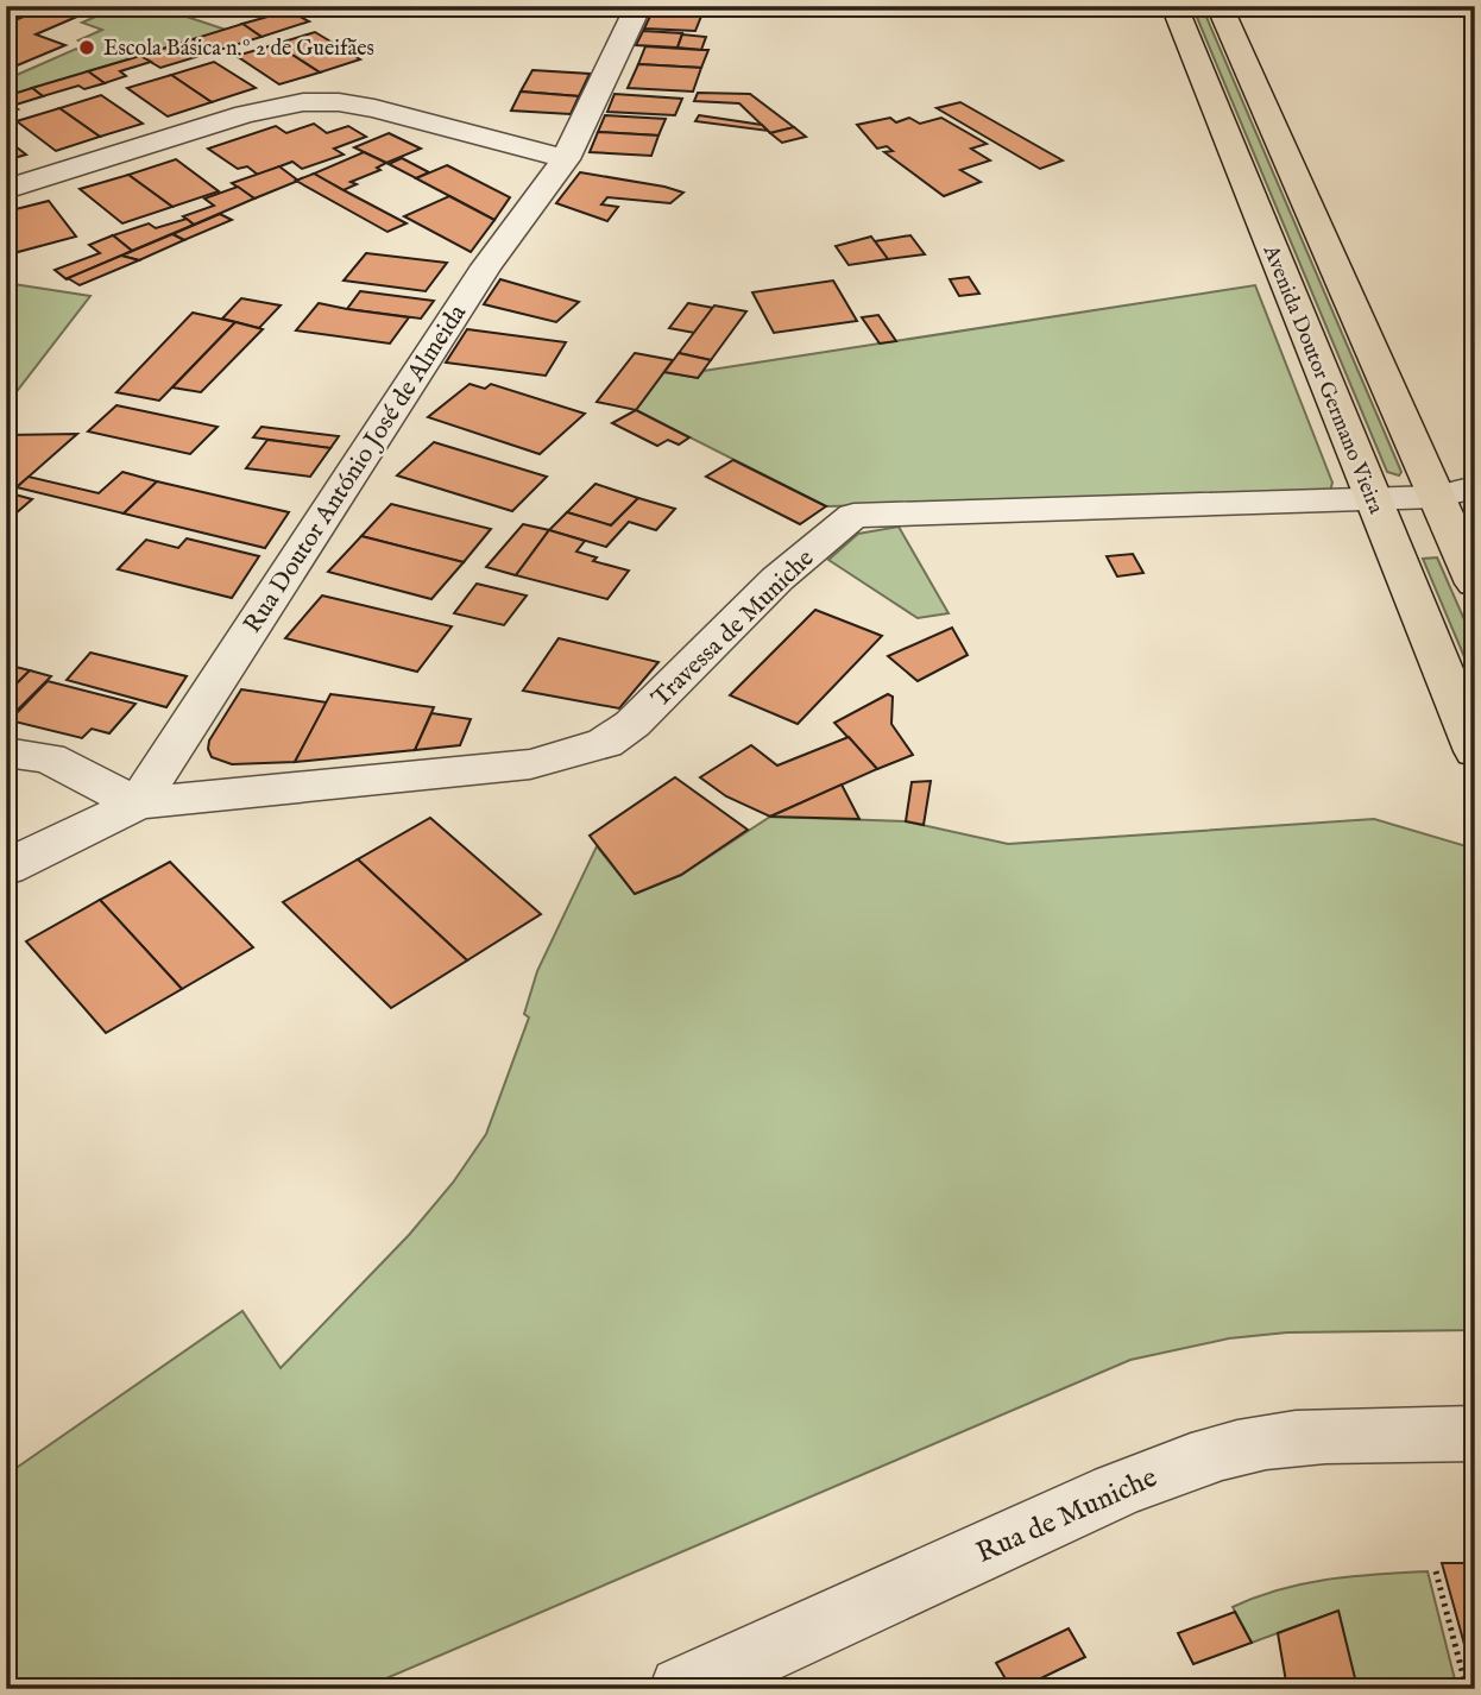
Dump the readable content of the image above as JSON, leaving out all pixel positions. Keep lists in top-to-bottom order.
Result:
{
  "streets": {
    "main road": ["Avenida Doutor Germano Vieira"],
    "street": ["Rua Doutor António José de Almeida", "Travessa de Muniche", "Rua de Muniche"]
  },
  "crossings": [
    ["Avenida Doutor Germano Vieira", "Travessa de Muniche"],
    ["Rua Doutor António José de Almeida", "Travessa de Muniche"]
  ],
  "places": ["Escola Básica n.º 2 de Gueifães"]
}
